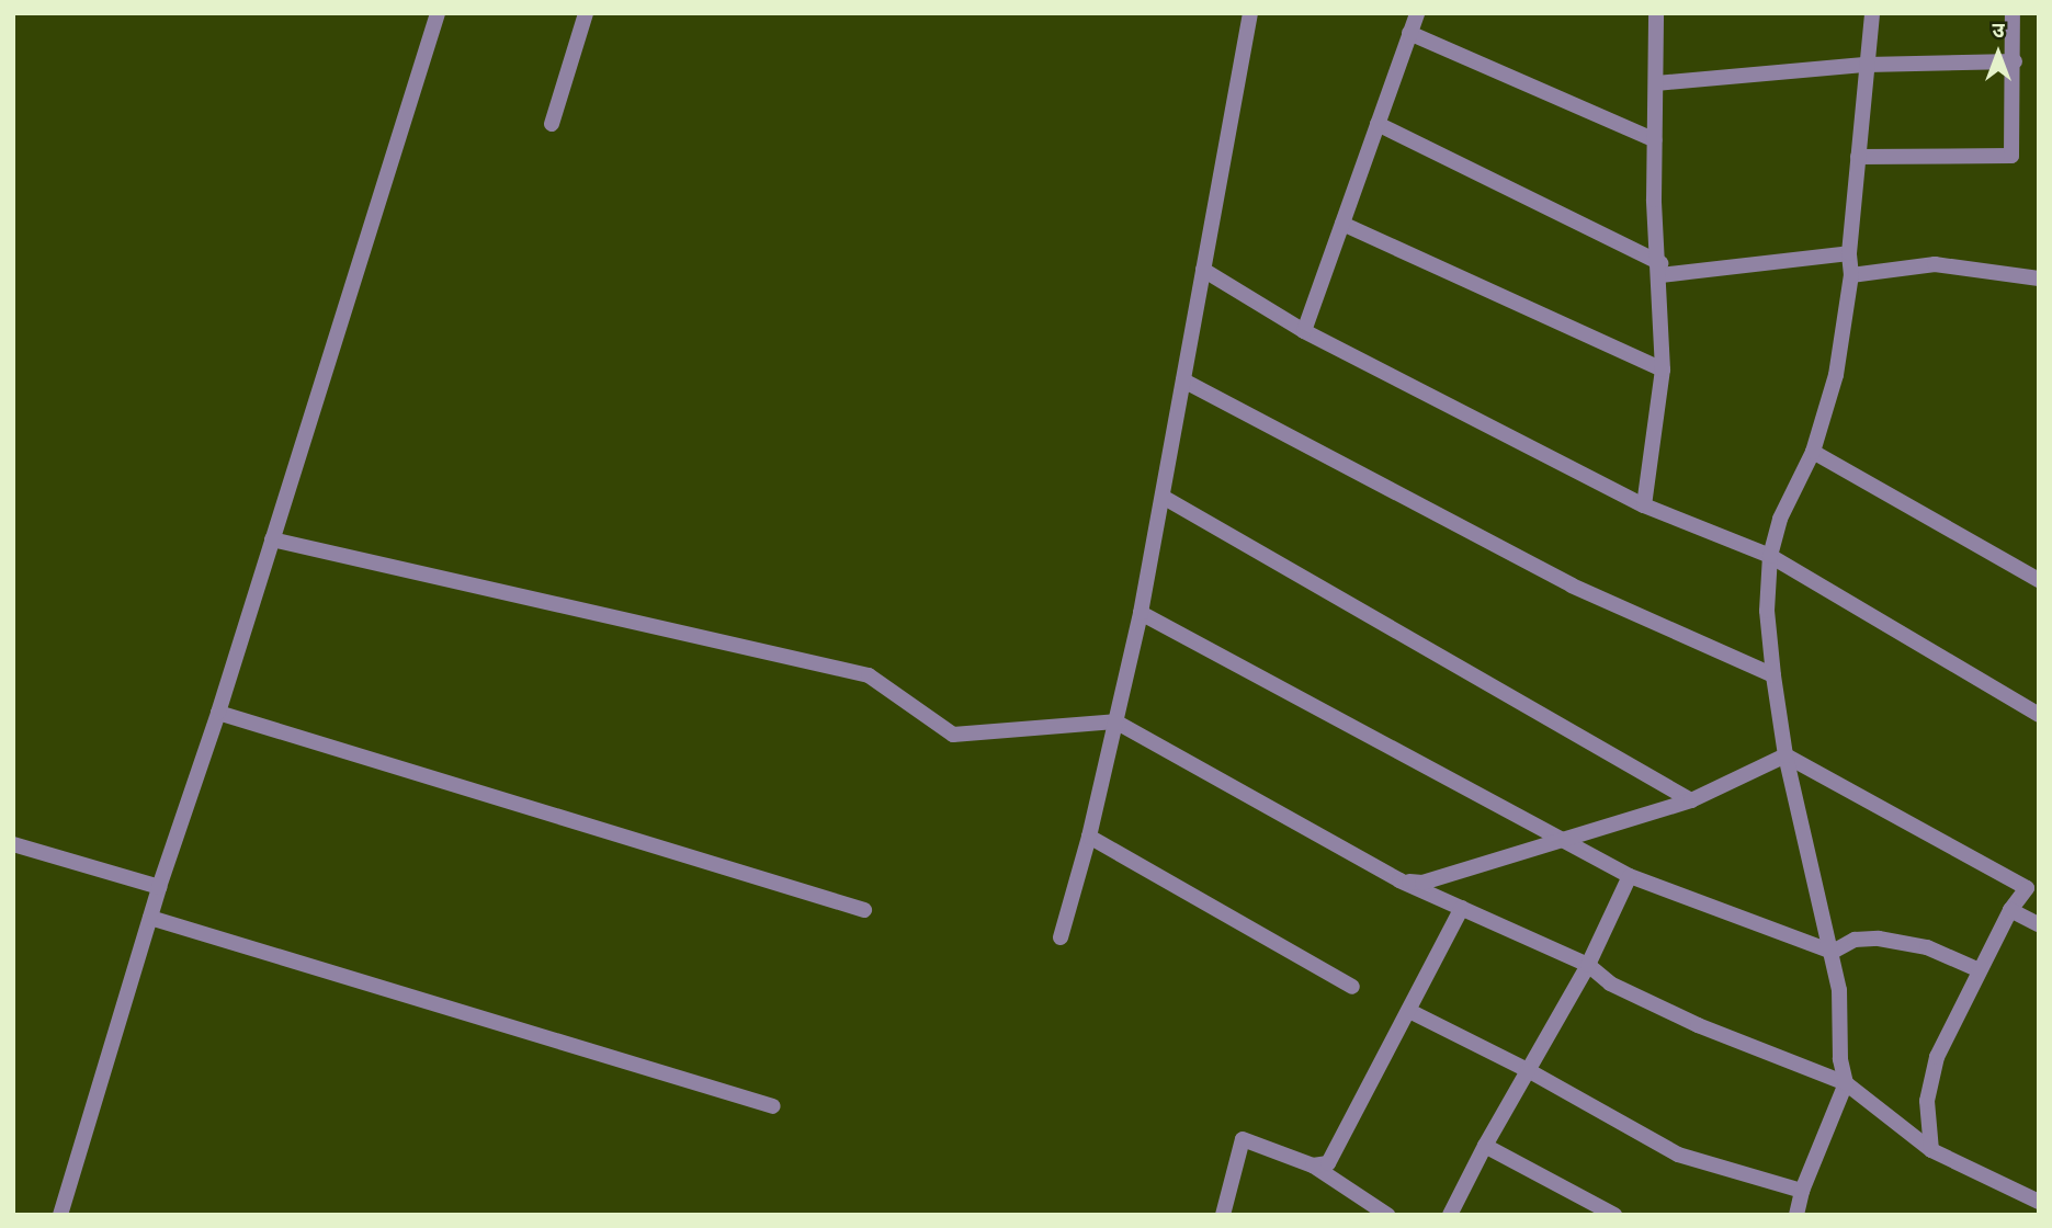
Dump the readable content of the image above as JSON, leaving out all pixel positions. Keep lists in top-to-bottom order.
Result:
{
  "north": "top"
}
